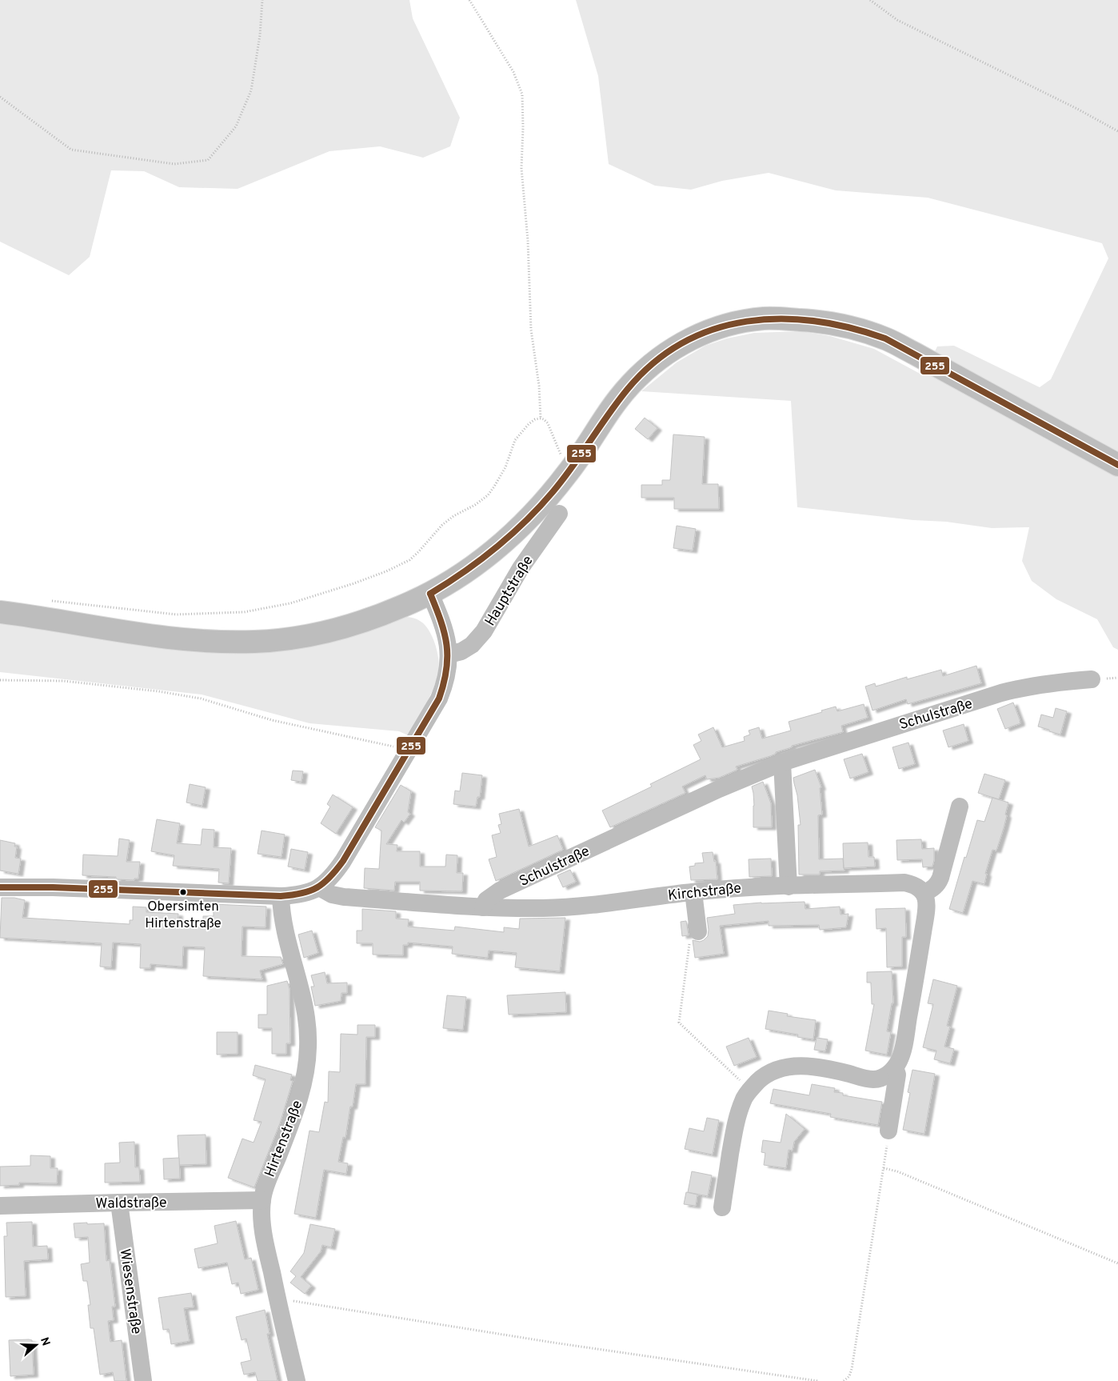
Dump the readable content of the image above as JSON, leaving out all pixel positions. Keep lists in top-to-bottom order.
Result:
{
  "streets": {
    "street": [
      "Hauptstraße",
      "Schulstraße",
      "Kirchstraße",
      "Hirtenstraße",
      "Waldstraße",
      "Wiesenstraße"
    ]
  },
  "crossings": [
    ["Schulstraße", "Kirchstraße"],
    ["Hirtenstraße", "Waldstraße"],
    ["Waldstraße", "Wiesenstraße"]
  ],
  "places": ["Obersimten Hirtenstraße"],
  "lines": ["transit line 255"],
  "north": "right"
}
